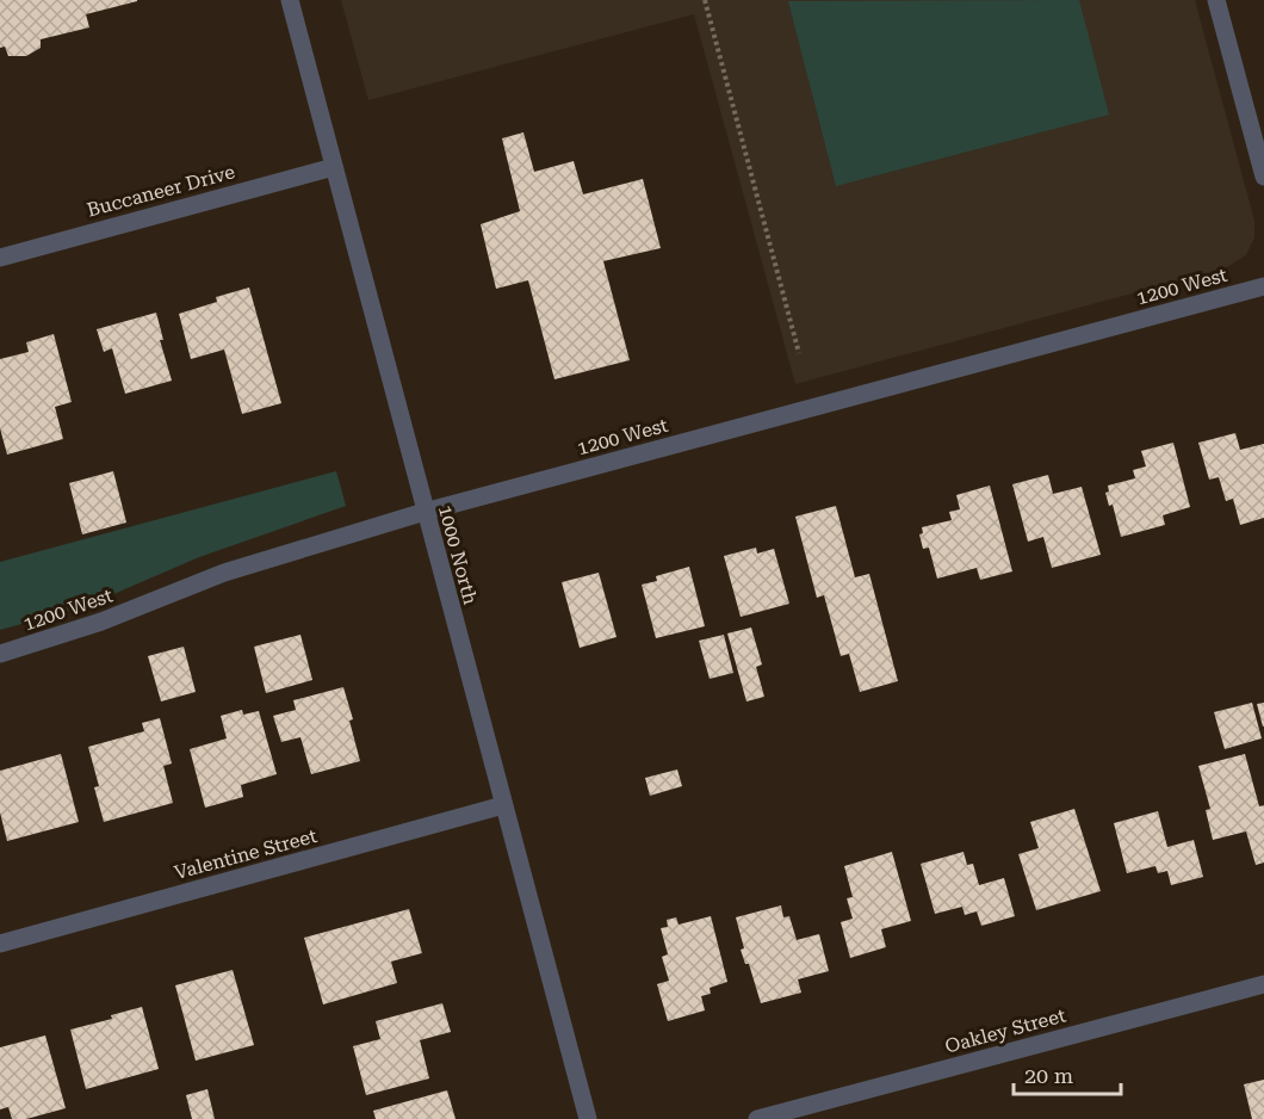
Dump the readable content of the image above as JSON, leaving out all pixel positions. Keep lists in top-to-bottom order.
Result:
{
  "streets": {
    "street": [
      "Buccaneer Drive",
      "1200 West",
      "1000 North",
      "Valentine Street",
      "Oakley Street"
    ]
  },
  "crossings": [
    ["Buccaneer Drive", "1000 North"],
    ["1200 West", "1000 North"],
    ["1000 North", "Valentine Street"]
  ],
  "scale_bar": "20 m"
}
